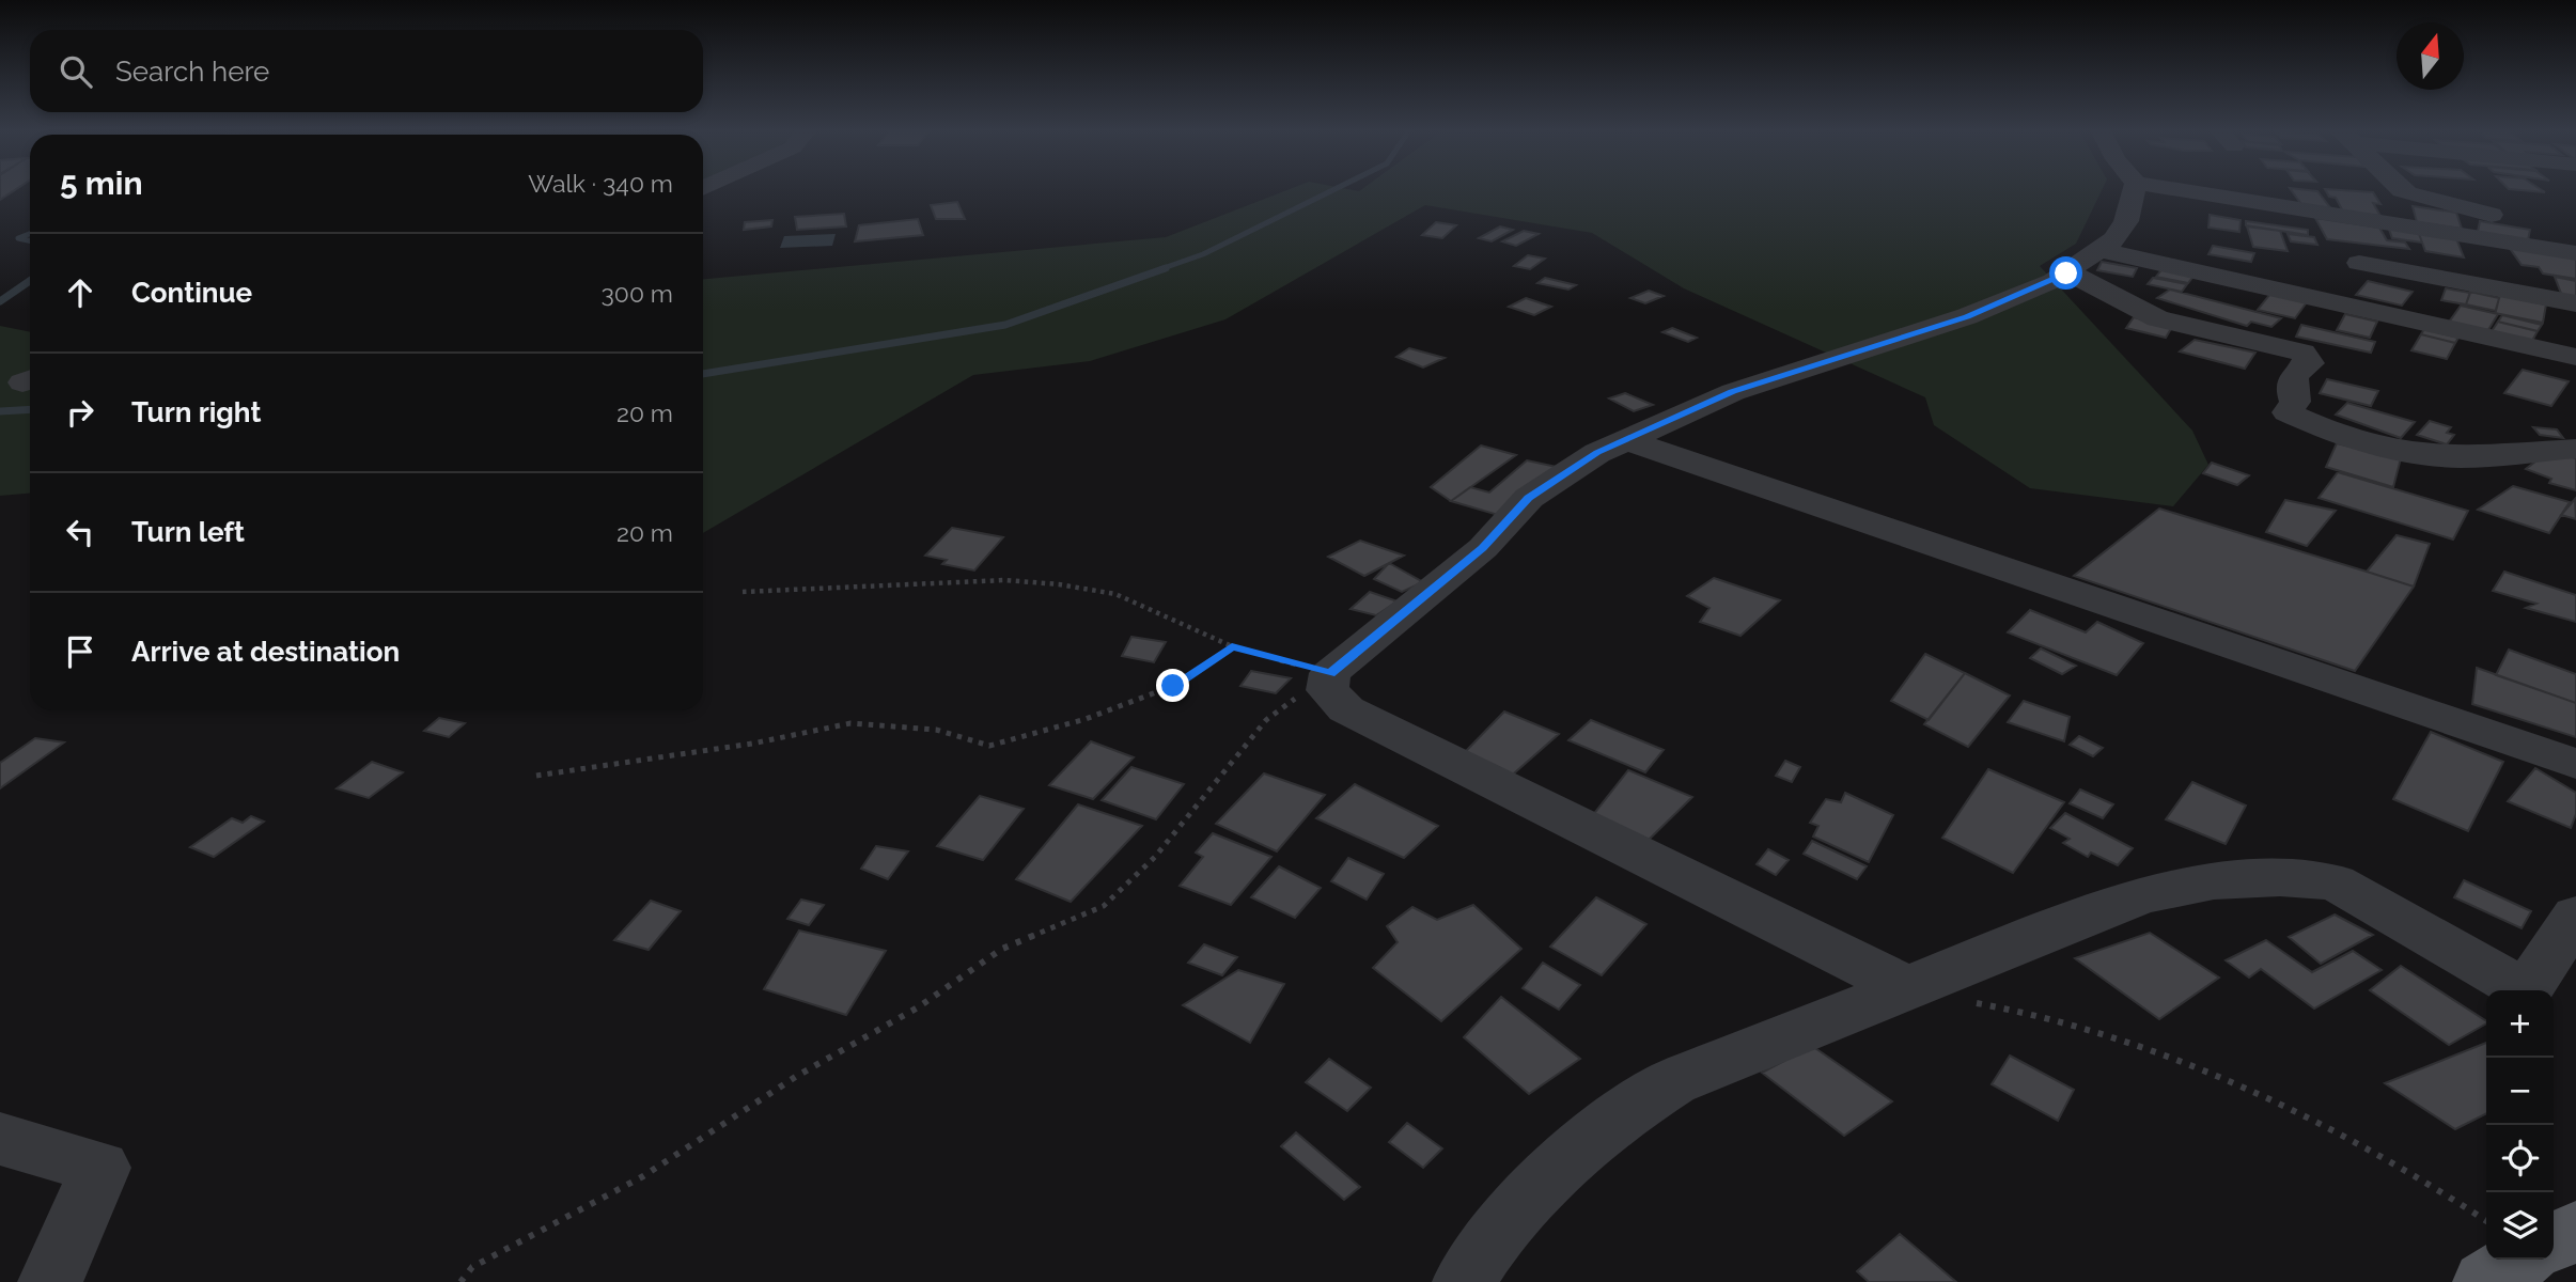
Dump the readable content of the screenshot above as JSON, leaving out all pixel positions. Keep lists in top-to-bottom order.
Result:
{
  "north": "top",
  "page": {
    "search": "Search here",
    "heading": ["5 min", "Walk · 340 m"],
    "list": [
      ["Continue", "300 m"],
      ["Turn right", "20 m"],
      ["Turn left", "20 m"],
      "Arrive at destination"
    ],
    "map_buttons": ["+", "−"]
  }
}
